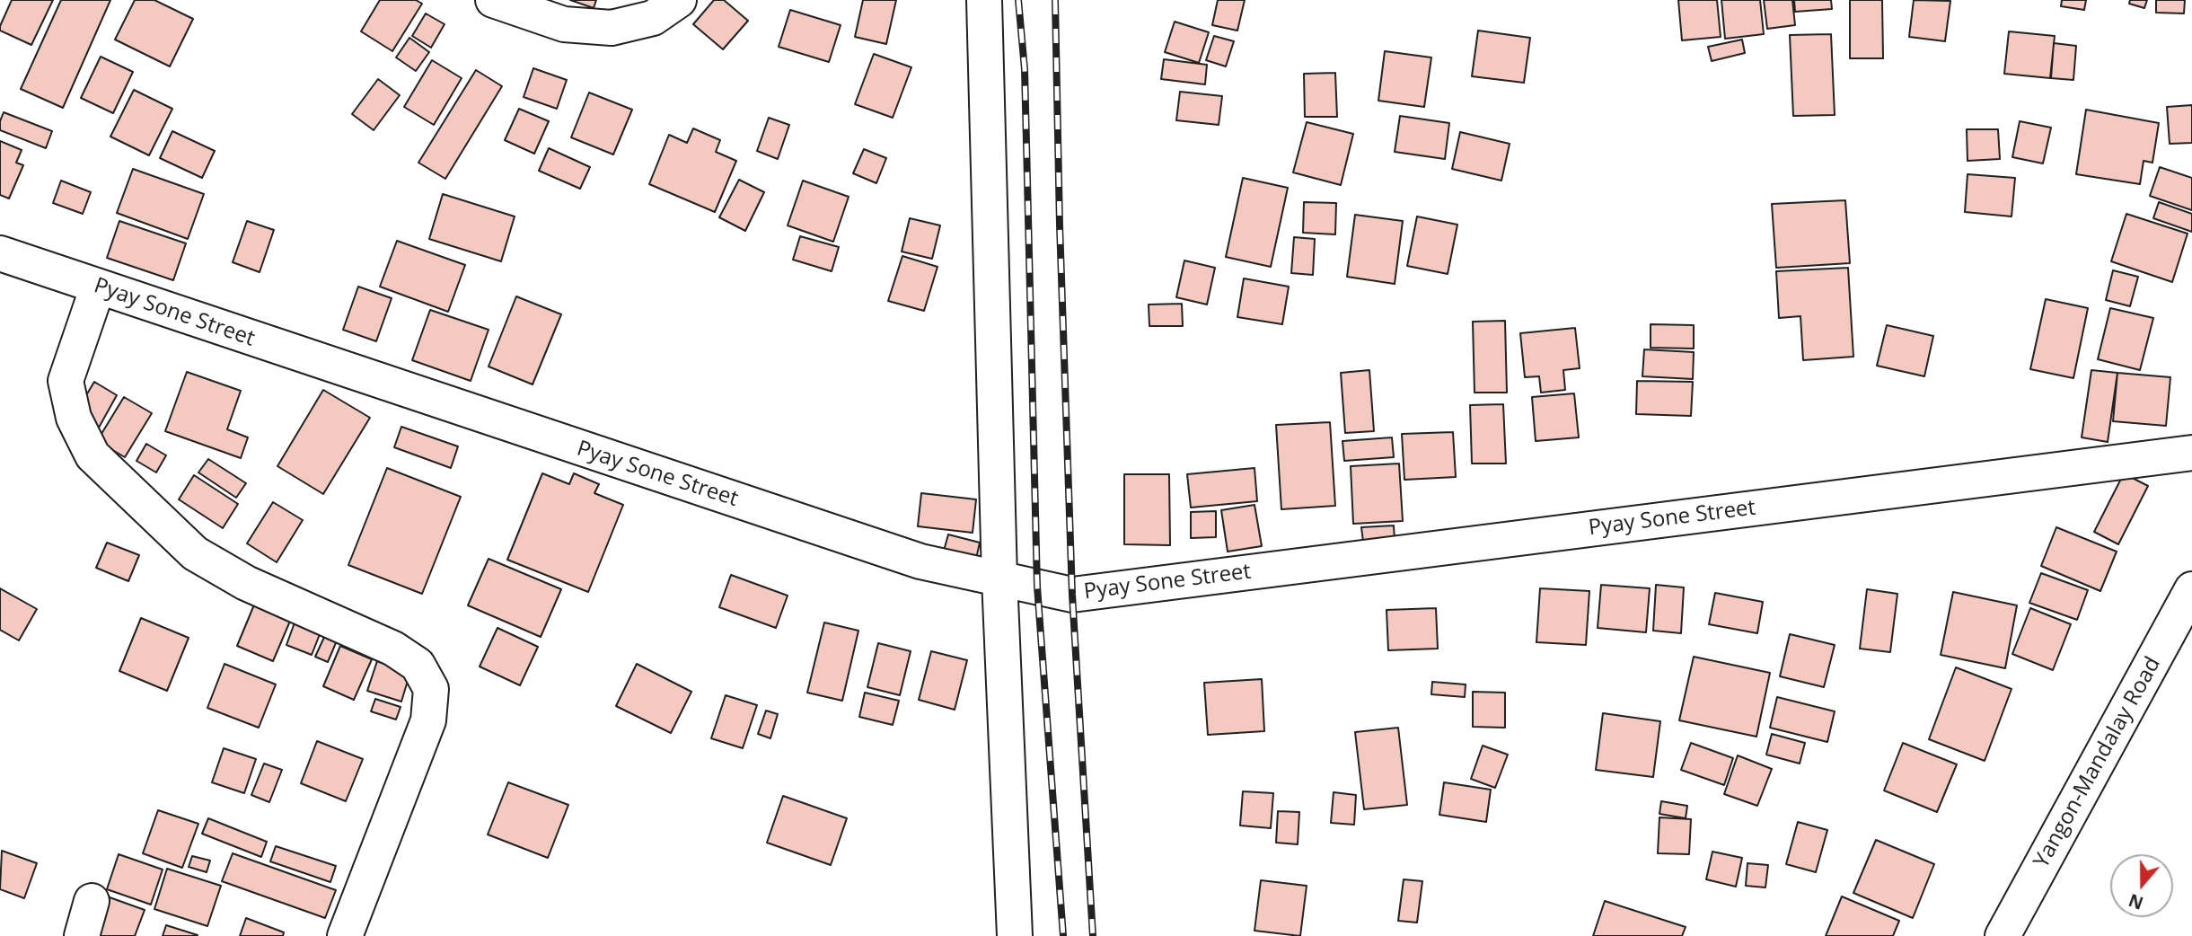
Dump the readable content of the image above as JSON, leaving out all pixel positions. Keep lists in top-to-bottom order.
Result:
{
  "streets": {
    "street": ["Pyay Sone Street", "Yangon-Mandalay Road"]
  },
  "north": "bottom"
}
